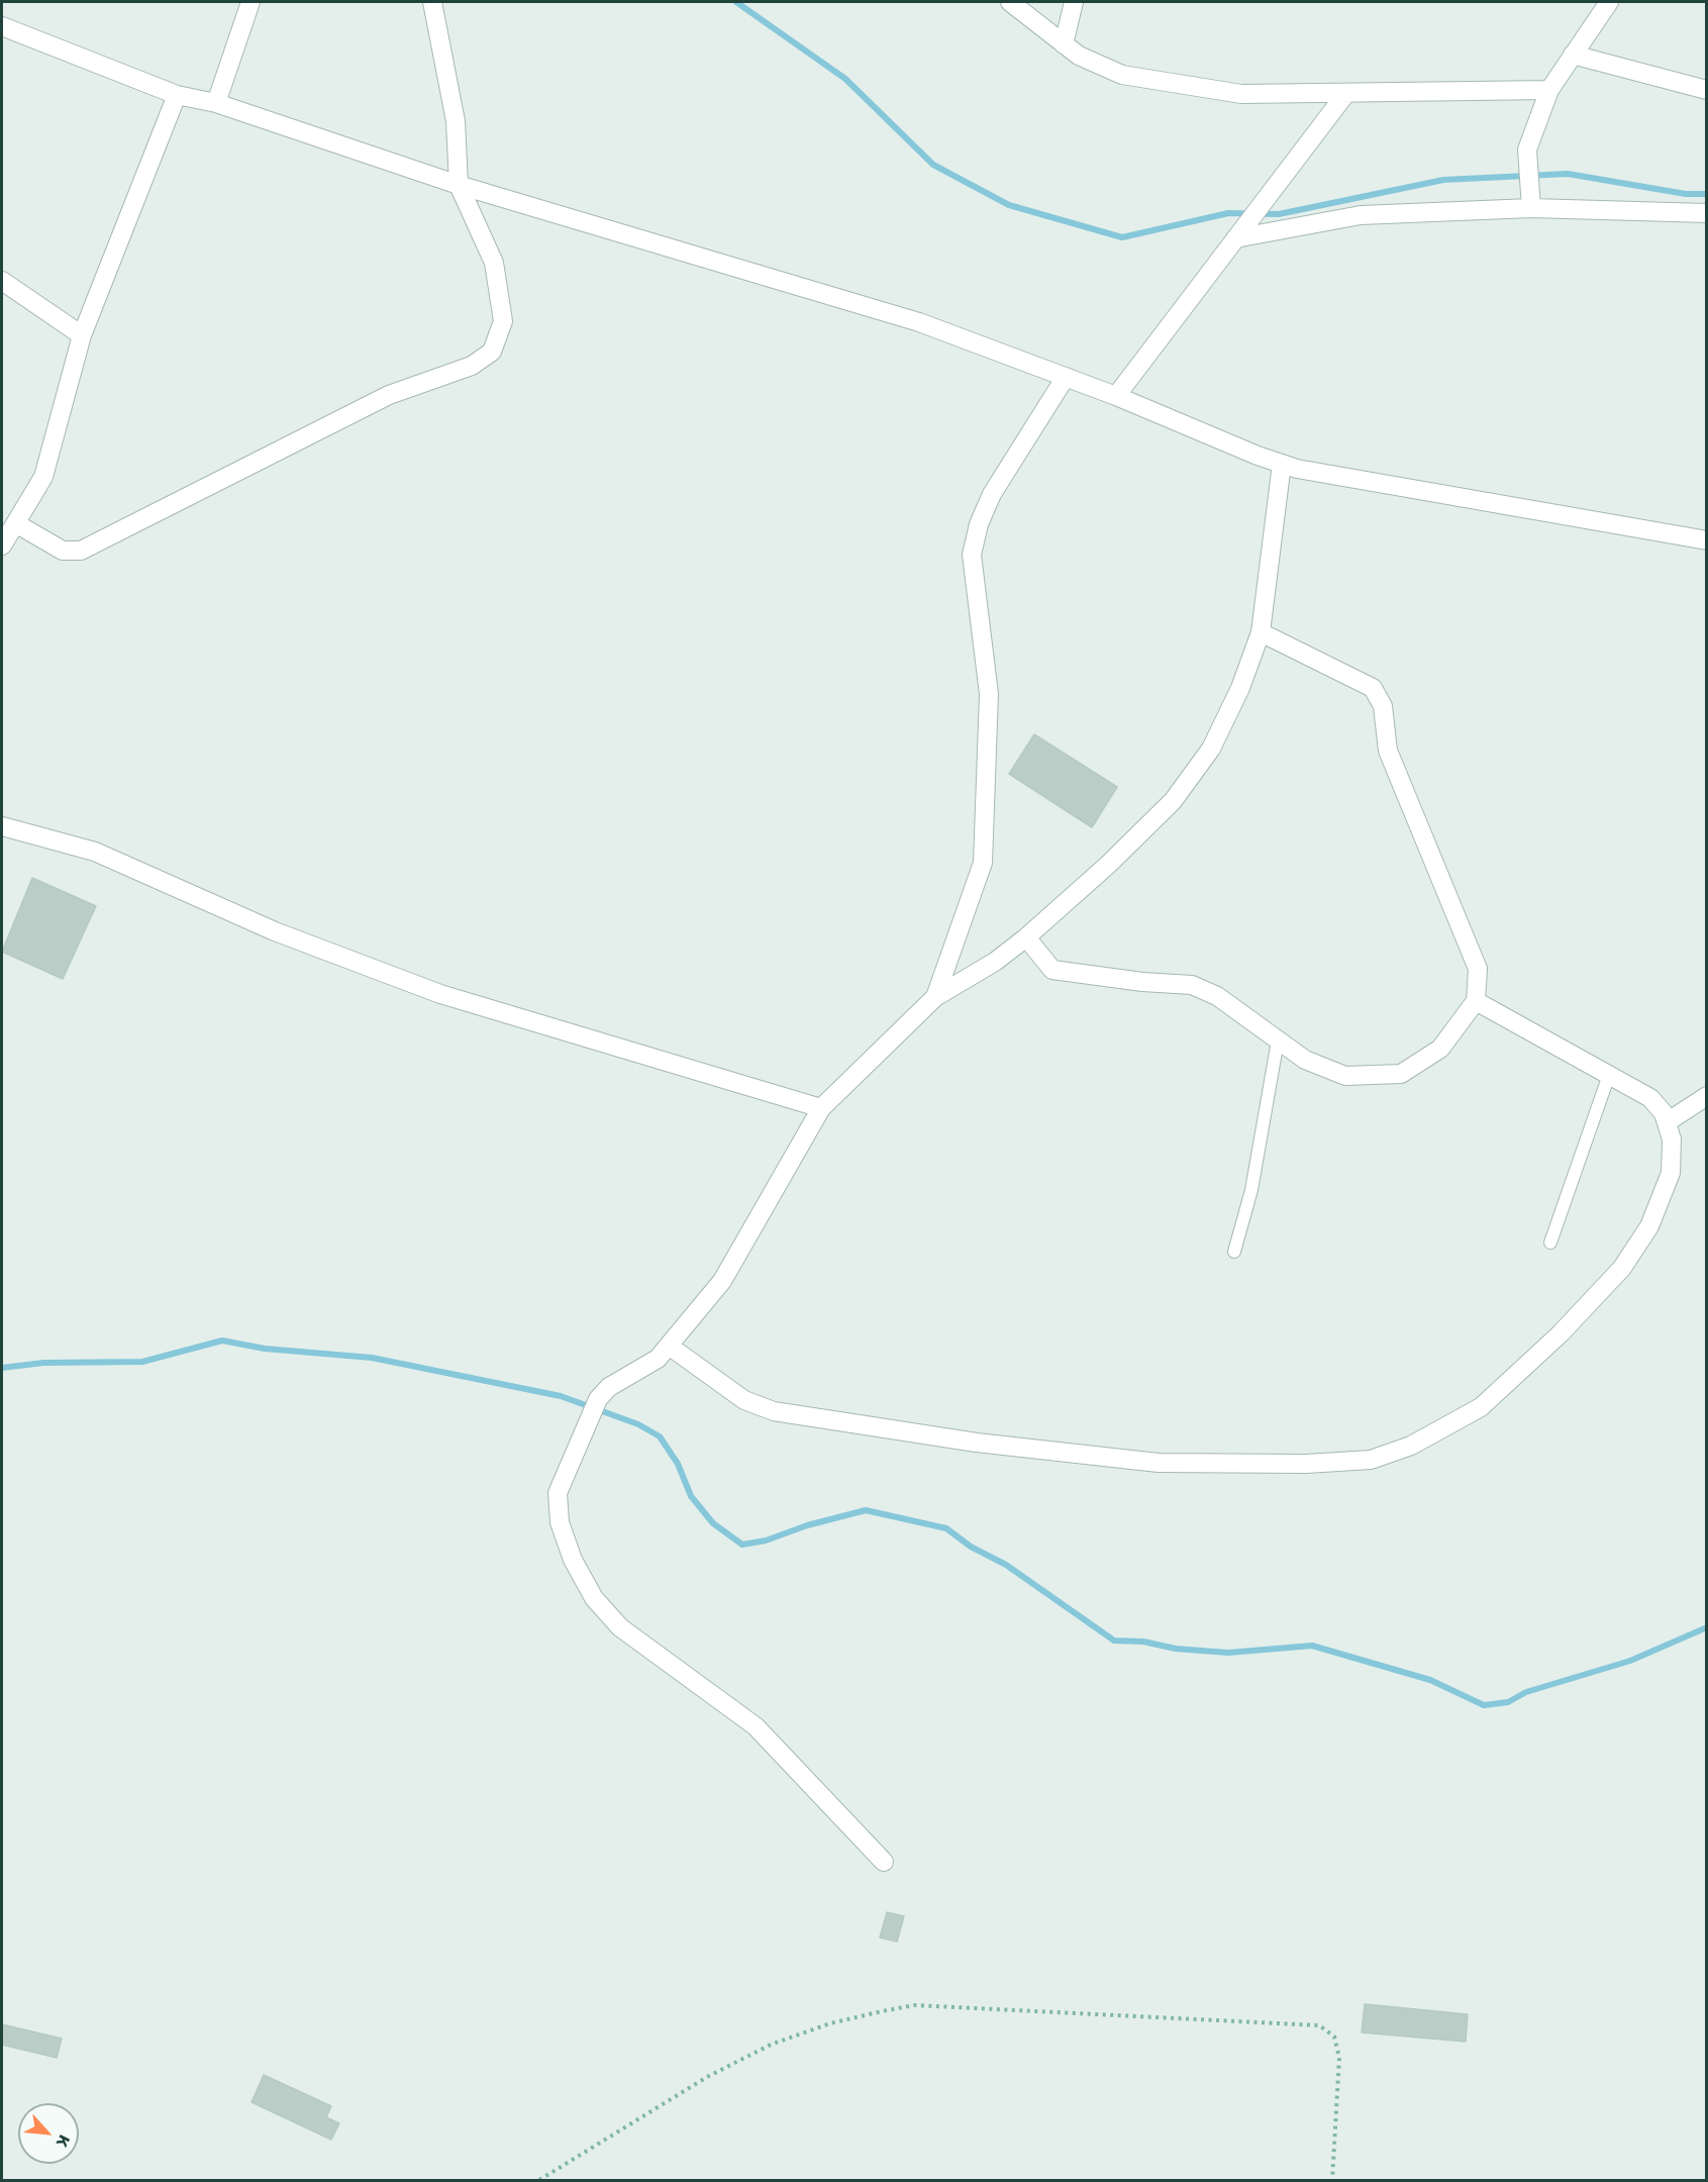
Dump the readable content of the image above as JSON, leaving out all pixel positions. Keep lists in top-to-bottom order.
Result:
{
  "north": "bottom right"
}
